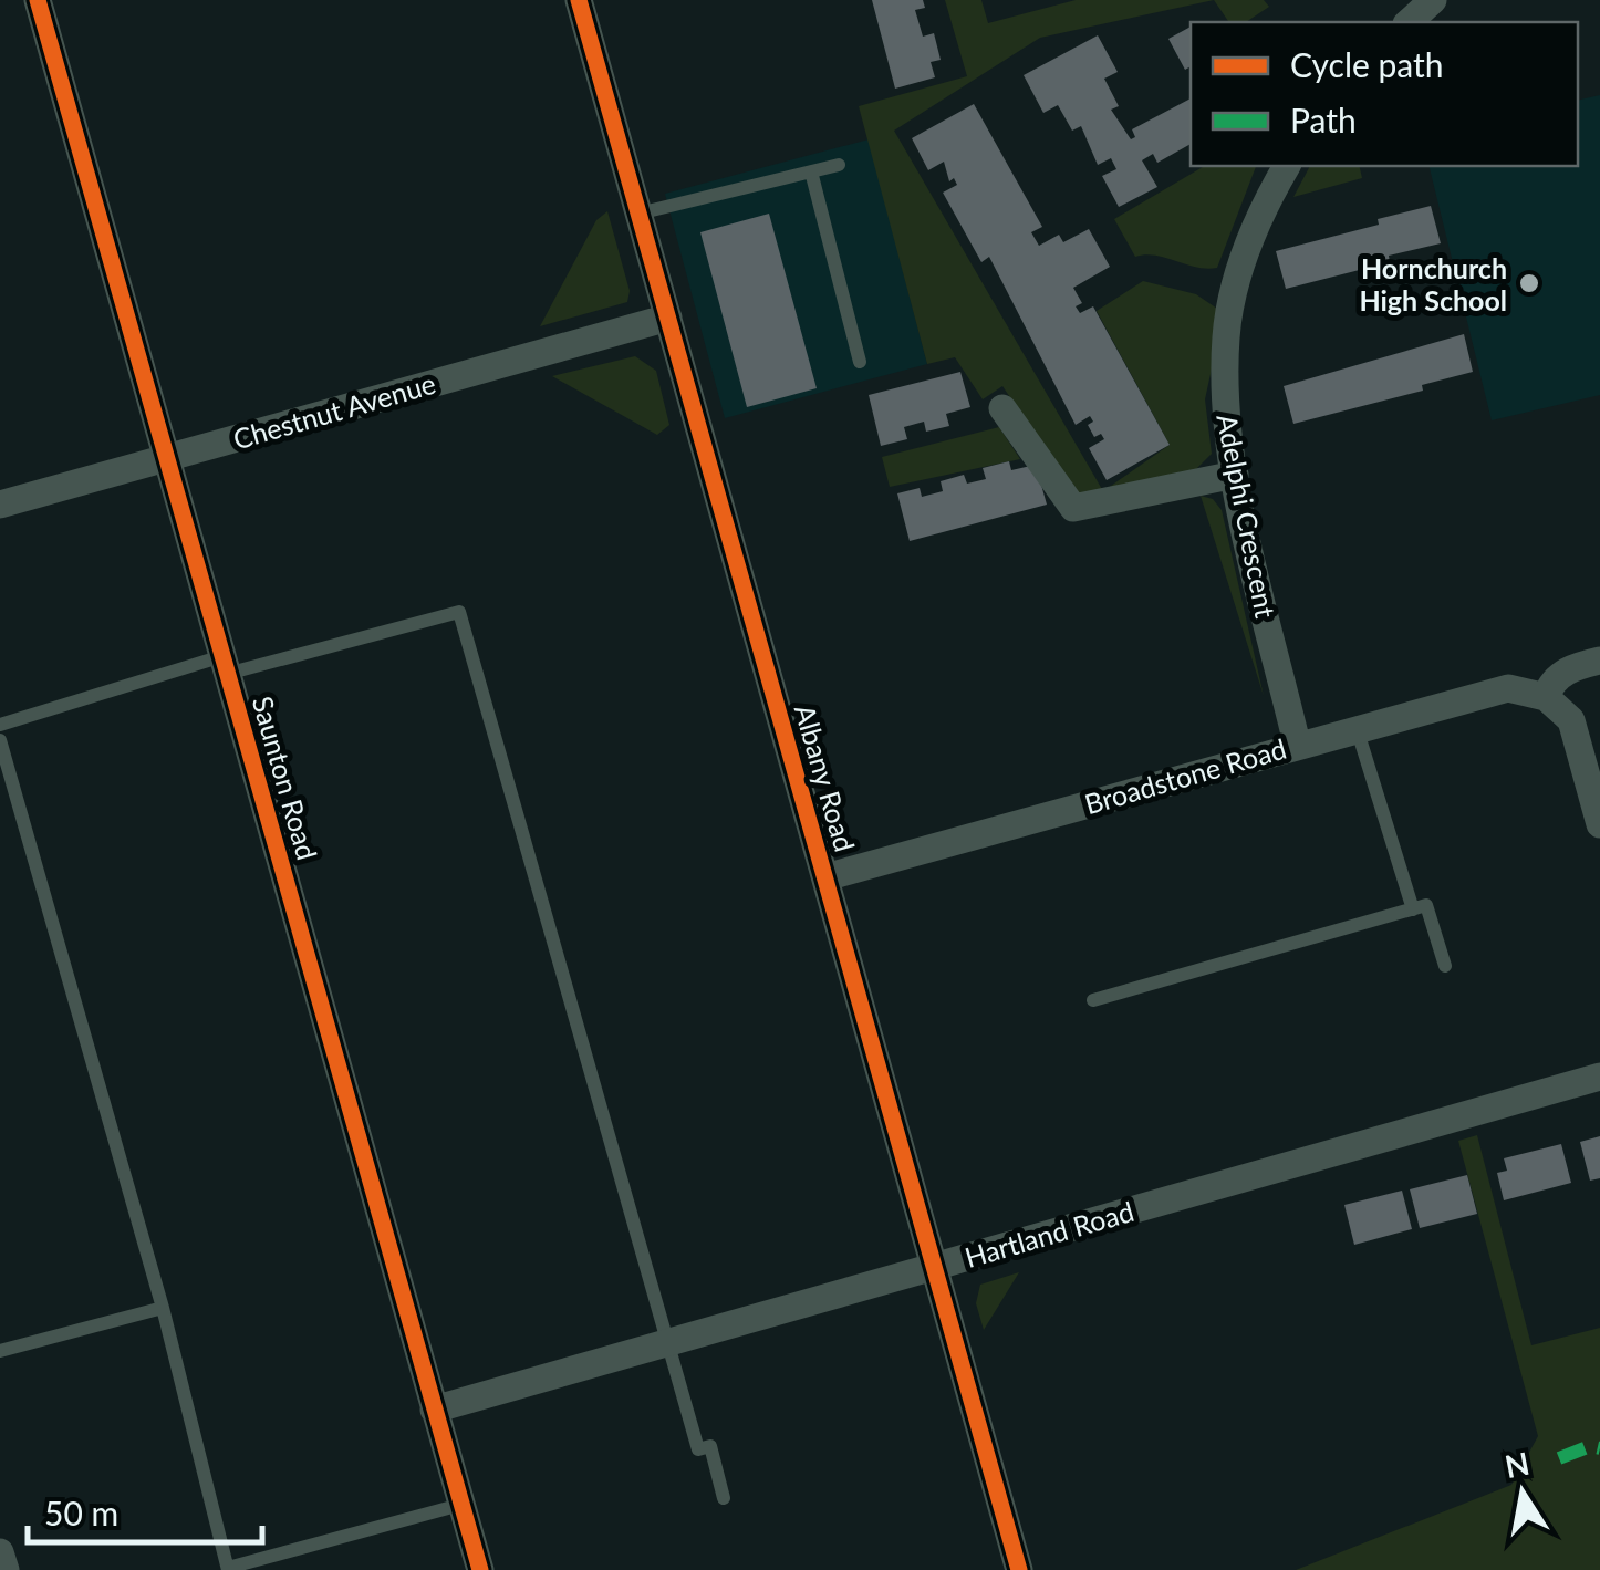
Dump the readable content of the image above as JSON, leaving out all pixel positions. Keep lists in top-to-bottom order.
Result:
{
  "streets": {
    "street": [
      "Chestnut Avenue",
      "Adelphi Crescent",
      "Broadstone Road",
      "Saunton Road",
      "Albany Road",
      "Hartland Road"
    ]
  },
  "crossings": [
    ["Chestnut Avenue", "Saunton Road"],
    ["Chestnut Avenue", "Albany Road"],
    ["Adelphi Crescent", "Broadstone Road"],
    ["Broadstone Road", "Albany Road"],
    ["Saunton Road", "Hartland Road"],
    ["Albany Road", "Hartland Road"]
  ],
  "places": ["Hornchurch High School"],
  "legend": ["Cycle path", "Path"],
  "scale_bar": "50 m",
  "north": "top"
}
